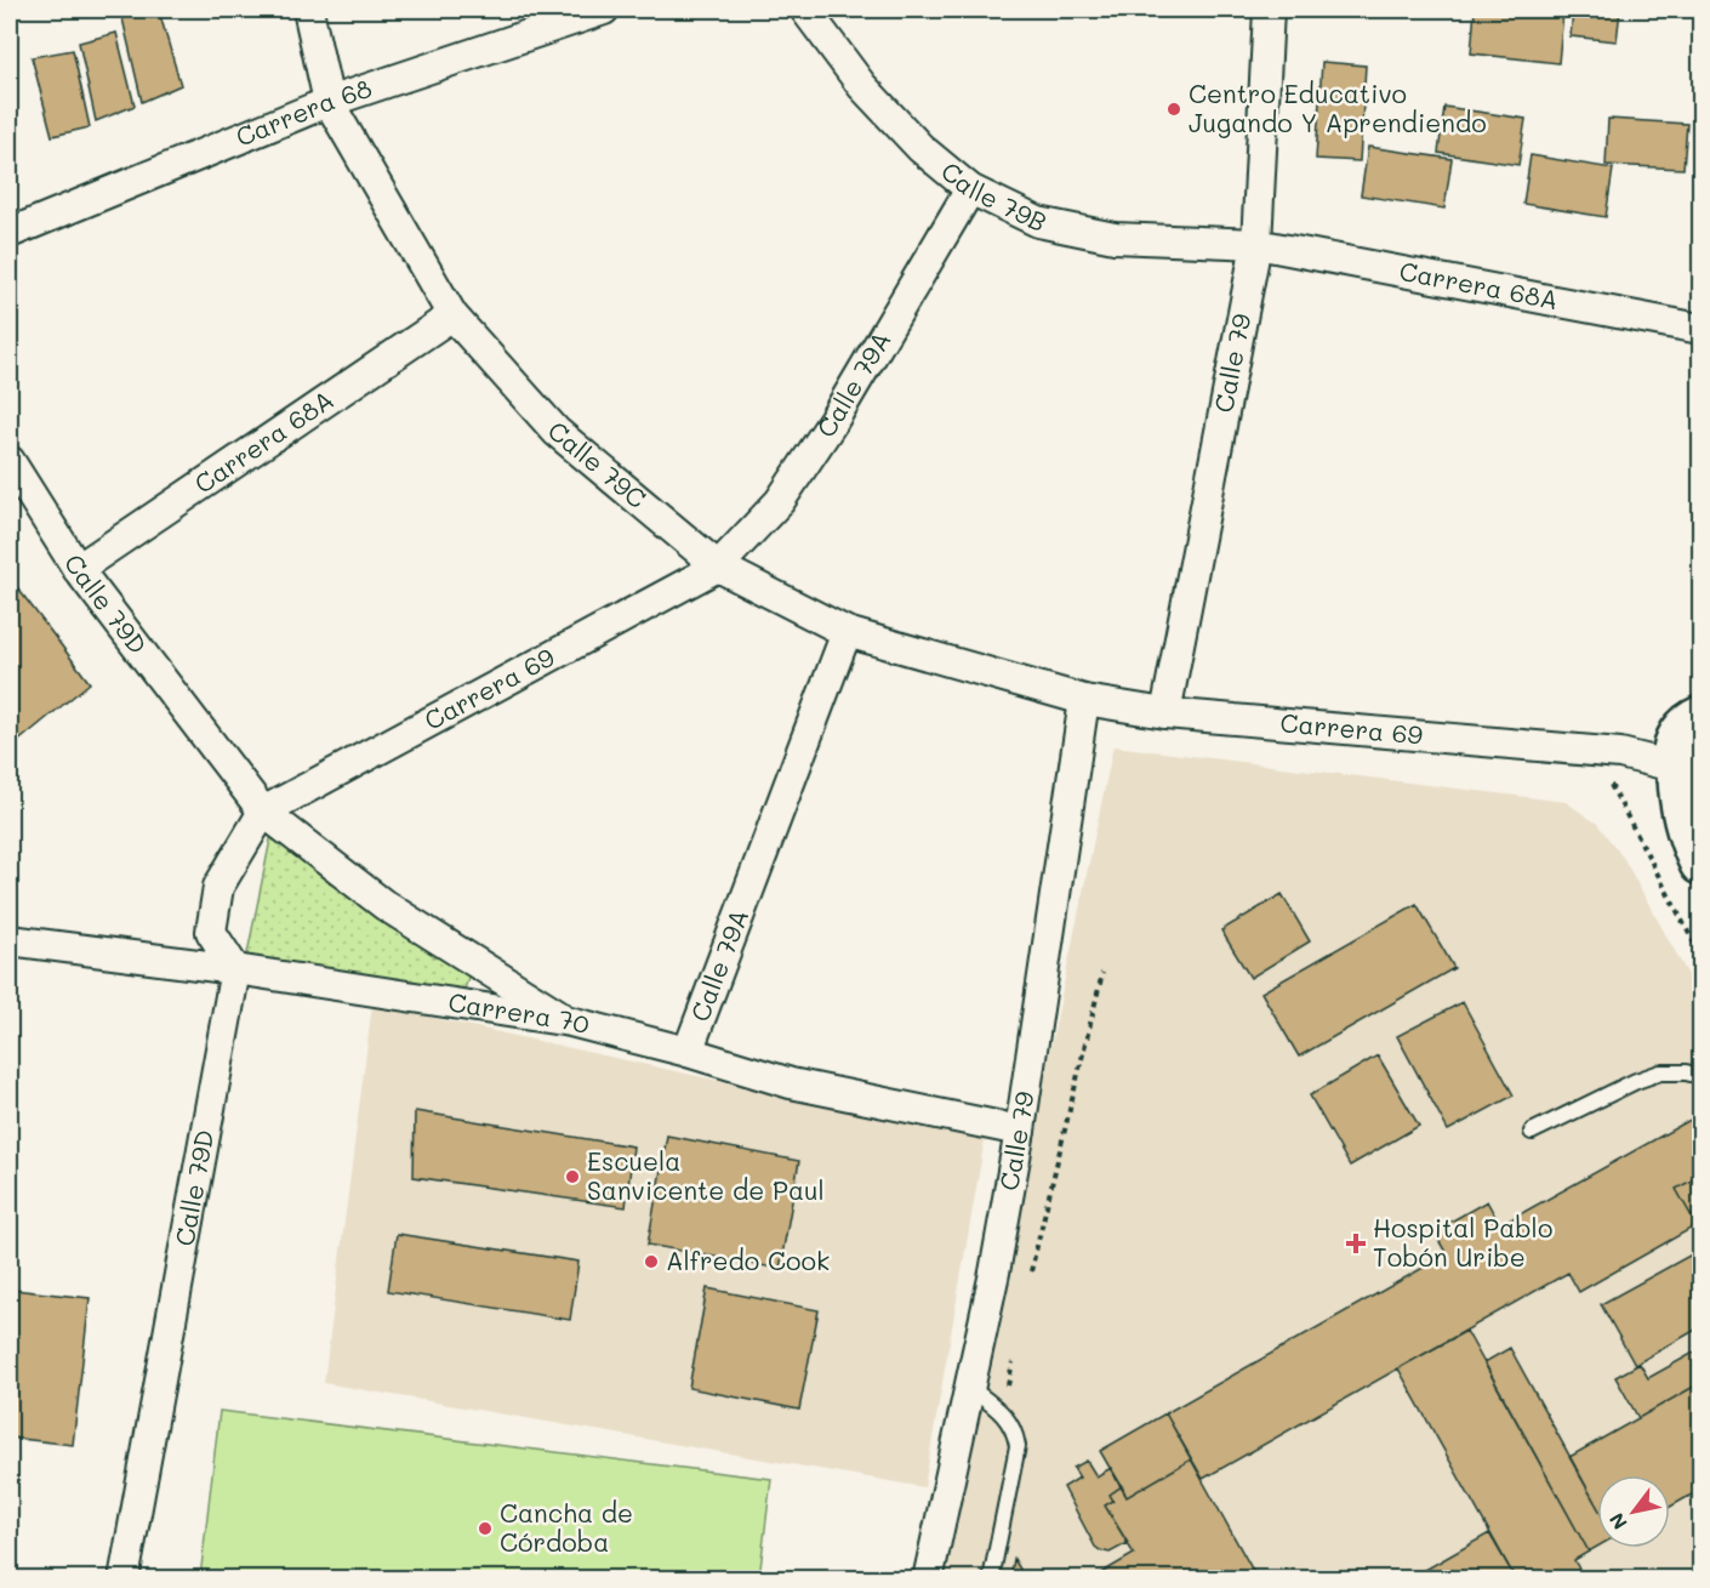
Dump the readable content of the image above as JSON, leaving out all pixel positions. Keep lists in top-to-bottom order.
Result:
{
  "streets": {
    "street": [
      "Carrera 68",
      "Calle 79B",
      "Carrera 68A",
      "Calle 79",
      "Calle 79A",
      "Calle 79C",
      "Calle 79D",
      "Carrera 69",
      "Carrera 70"
    ]
  },
  "crossings": [
    ["Carrera 68", "Calle 79C"],
    ["Calle 79B", "Carrera 68A"],
    ["Calle 79B", "Calle 79"],
    ["Calle 79B", "Calle 79A"],
    ["Carrera 68A", "Calle 79"],
    ["Carrera 68A", "Calle 79C"],
    ["Carrera 68A", "Calle 79D"],
    ["Calle 79", "Calle 79C"],
    ["Calle 79", "Carrera 69"],
    ["Calle 79", "Carrera 70"],
    ["Calle 79A", "Calle 79C"],
    ["Calle 79A", "Carrera 69"],
    ["Calle 79A", "Carrera 70"],
    ["Calle 79C", "Carrera 69"],
    ["Calle 79D", "Carrera 69"],
    ["Calle 79D", "Carrera 70"]
  ],
  "places": {
    "other": [
      "Centro Educativo Jugando Y Aprendiendo",
      "Escuela Sanvicente de Paul",
      "Alfredo Cook",
      "Cancha de Córdoba"
    ],
    "health": ["Hospital Pablo Tobón Uribe"]
  },
  "north": "bottom left"
}
